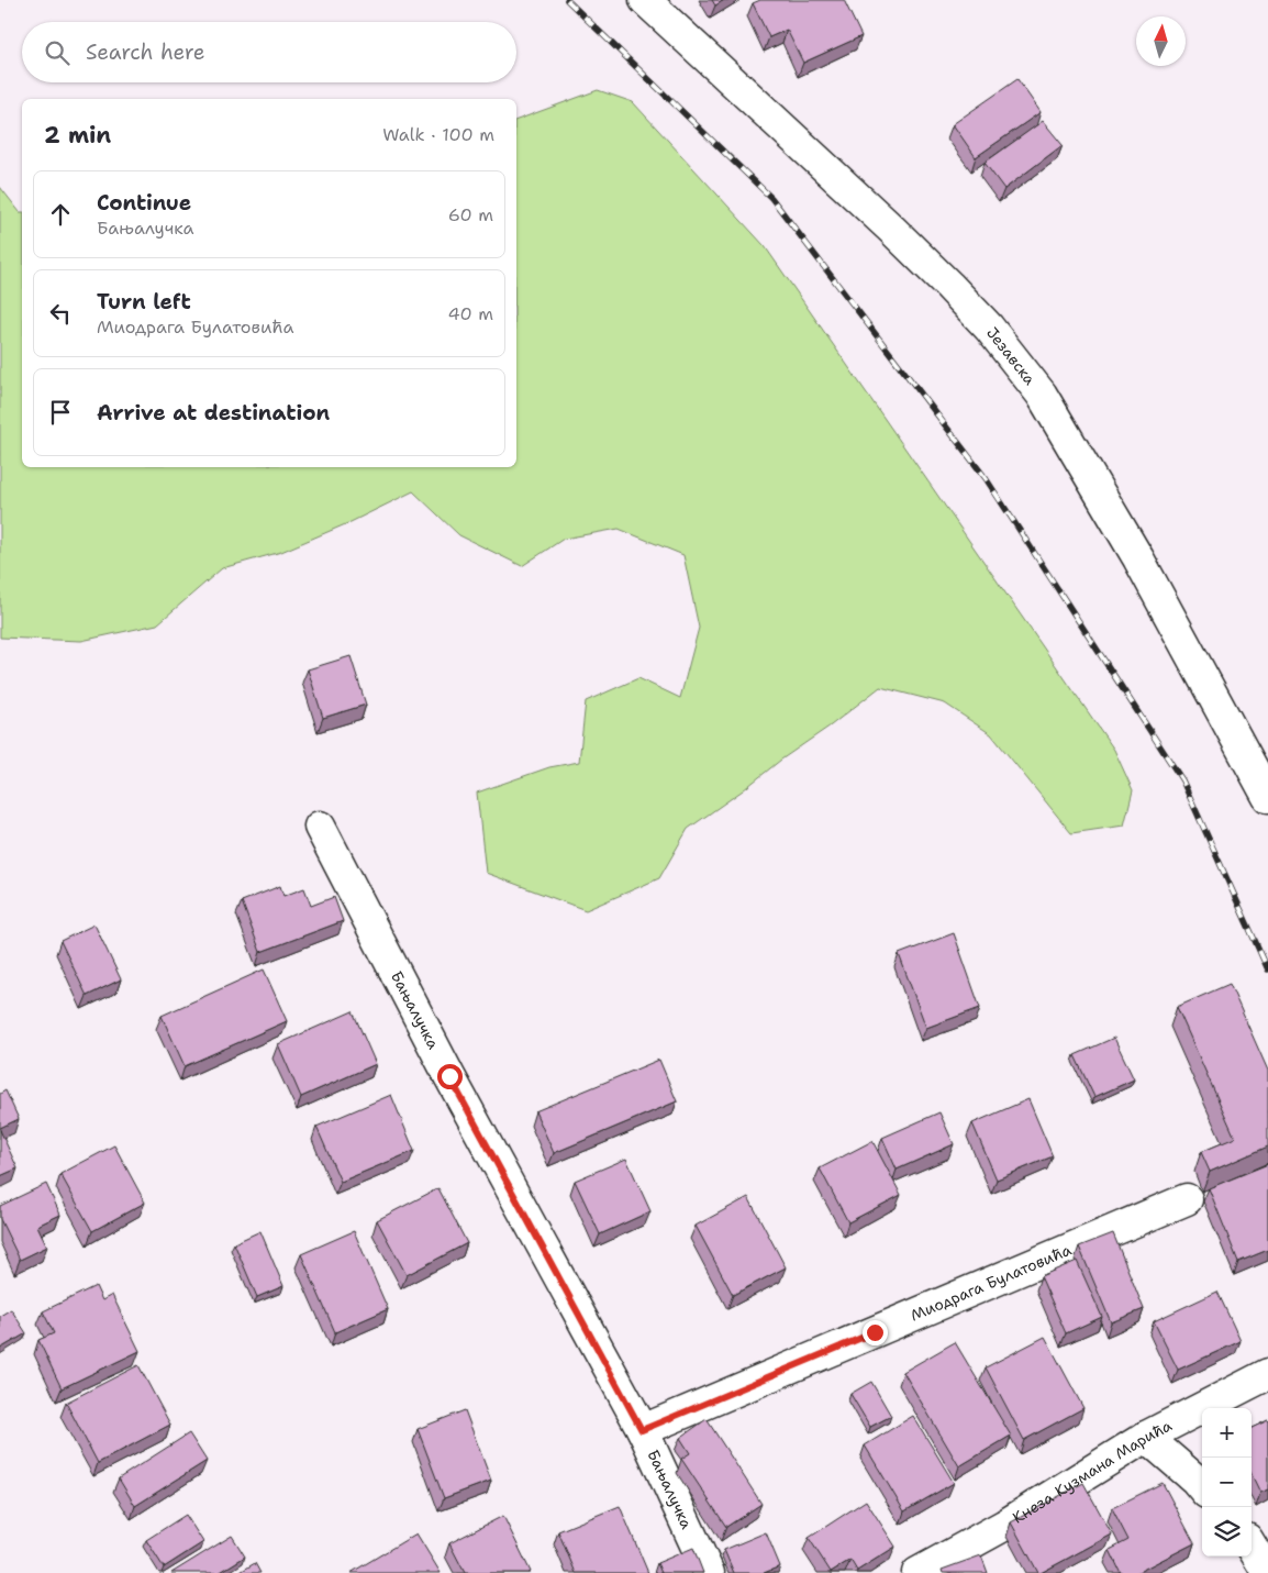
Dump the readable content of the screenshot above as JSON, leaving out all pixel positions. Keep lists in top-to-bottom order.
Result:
{
  "streets": {
    "street": [
      "Језавска",
      "Бањалучка",
      "Миодрага Булатовића",
      "Кнеза Кузмана Марића"
    ]
  },
  "crossings": [
    ["Бањалучка", "Миодрага Булатовића"]
  ],
  "north": "top",
  "page": {
    "search": "Search here",
    "heading": ["2 min", "Walk · 100 m"],
    "list": [
      ["Continue", "Бањалучка", "60 m"],
      ["Turn left", "Миодрага Булатовића", "40 m"],
      "Arrive at destination"
    ],
    "map_buttons": ["+", "−"]
  }
}
